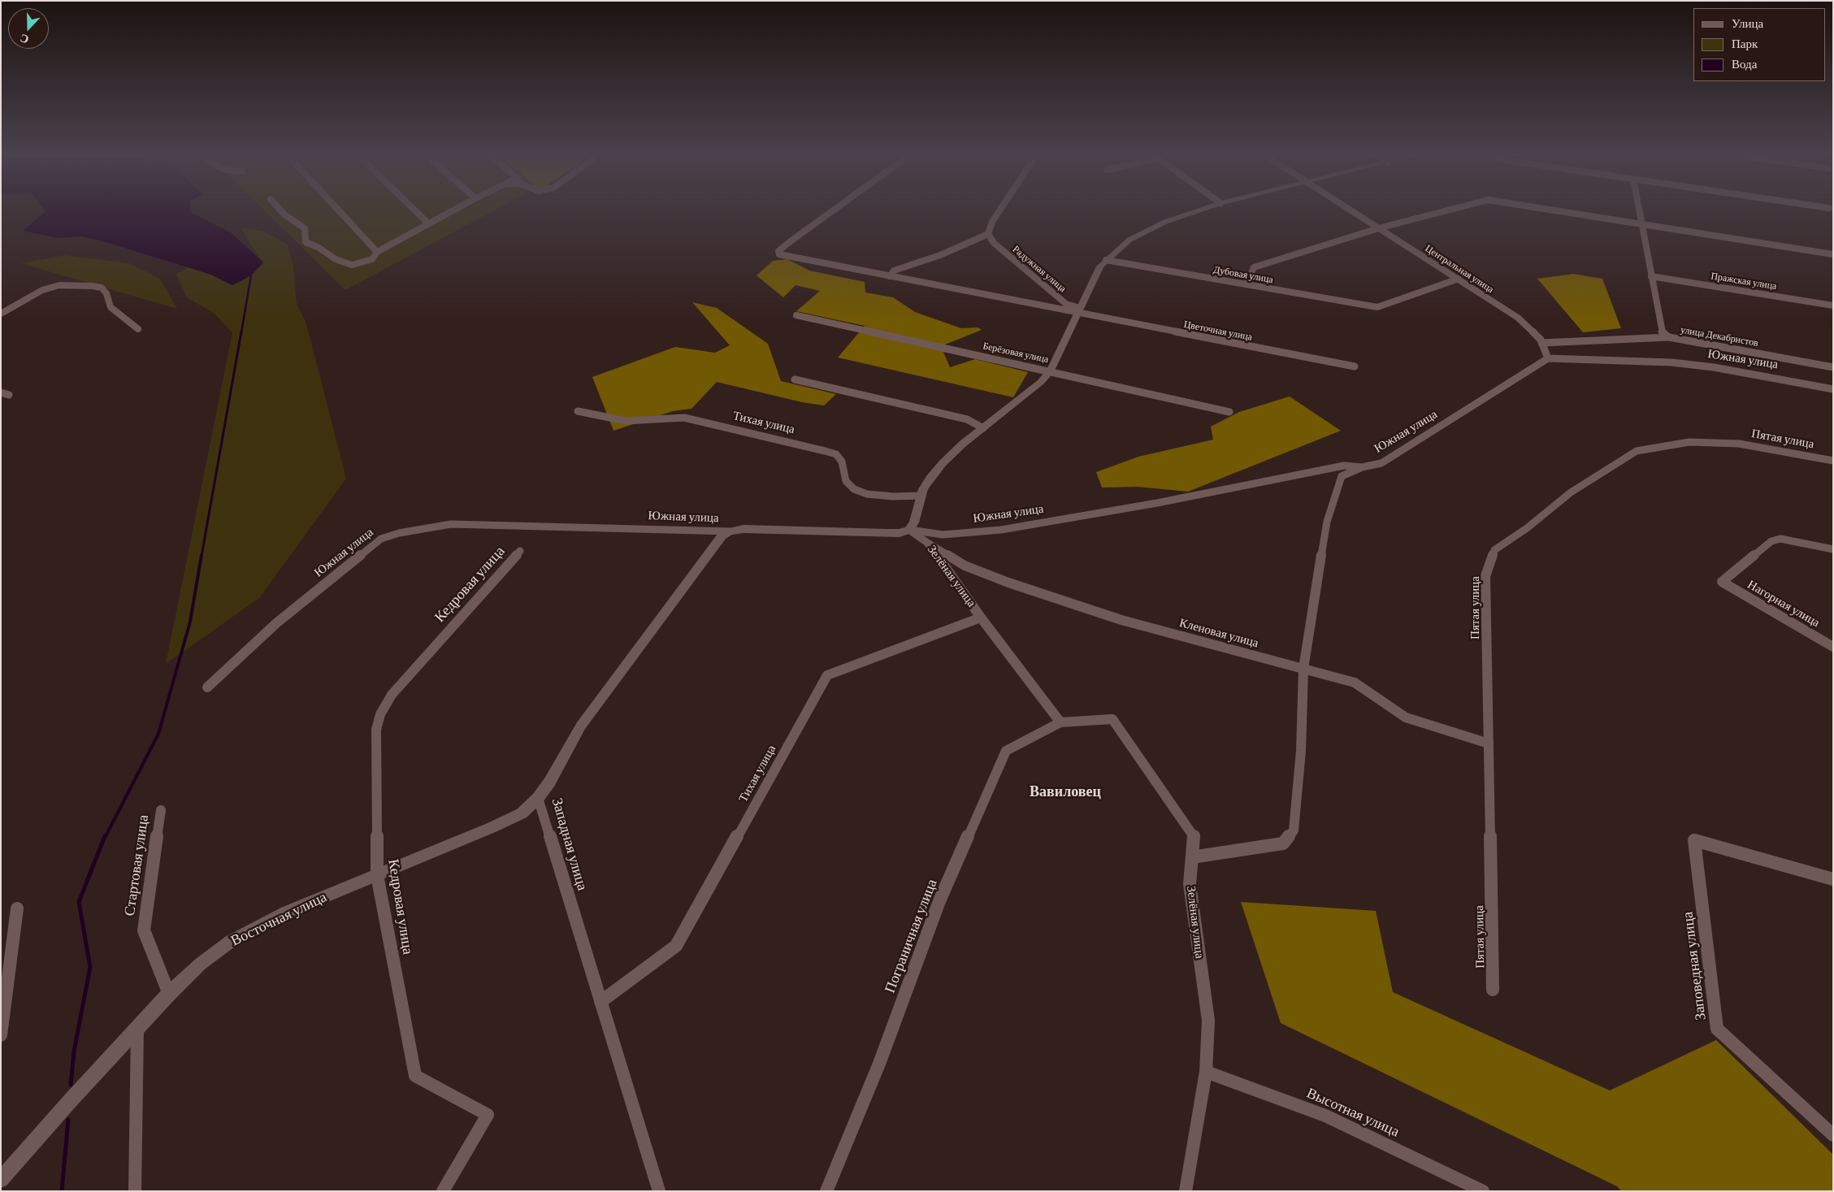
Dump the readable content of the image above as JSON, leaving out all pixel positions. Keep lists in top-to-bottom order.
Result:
{
  "streets": {
    "street": [
      "Радужная улица",
      "Центральная улица",
      "Дубовая улица",
      "Пражская улица",
      "Цветочная улица",
      "улица Декабристов",
      "Берёзовая улица",
      "Южная улица",
      "Тихая улица",
      "Пятая улица",
      "Зелёная улица",
      "Кедровая улица",
      "Нагорная улица",
      "Кленовая улица",
      "Западная улица",
      "Стартовая улица",
      "Восточная улица",
      "Пограничная улица",
      "Заповедная улица",
      "Высотная улица"
    ]
  },
  "crossings": [
    ["Радужная улица", "Цветочная улица"],
    ["Центральная улица", "Дубовая улица"],
    ["Центральная улица", "Южная улица"],
    ["Пражская улица", "улица Декабристов"],
    ["Южная улица", "Зелёная улица"],
    ["Южная улица", "Западная улица"],
    ["Тихая улица", "Зелёная улица"],
    ["Тихая улица", "Западная улица"],
    ["Пятая улица", "Кленовая улица"],
    ["Зелёная улица", "Кленовая улица"],
    ["Зелёная улица", "Пограничная улица"],
    ["Зелёная улица", "Высотная улица"],
    ["Кедровая улица", "Восточная улица"],
    ["Западная улица", "Восточная улица"],
    ["Стартовая улица", "Восточная улица"]
  ],
  "districts": ["Вавиловец"],
  "legend": ["Улица", "Парк", "Вода"],
  "north": "bottom"
}
